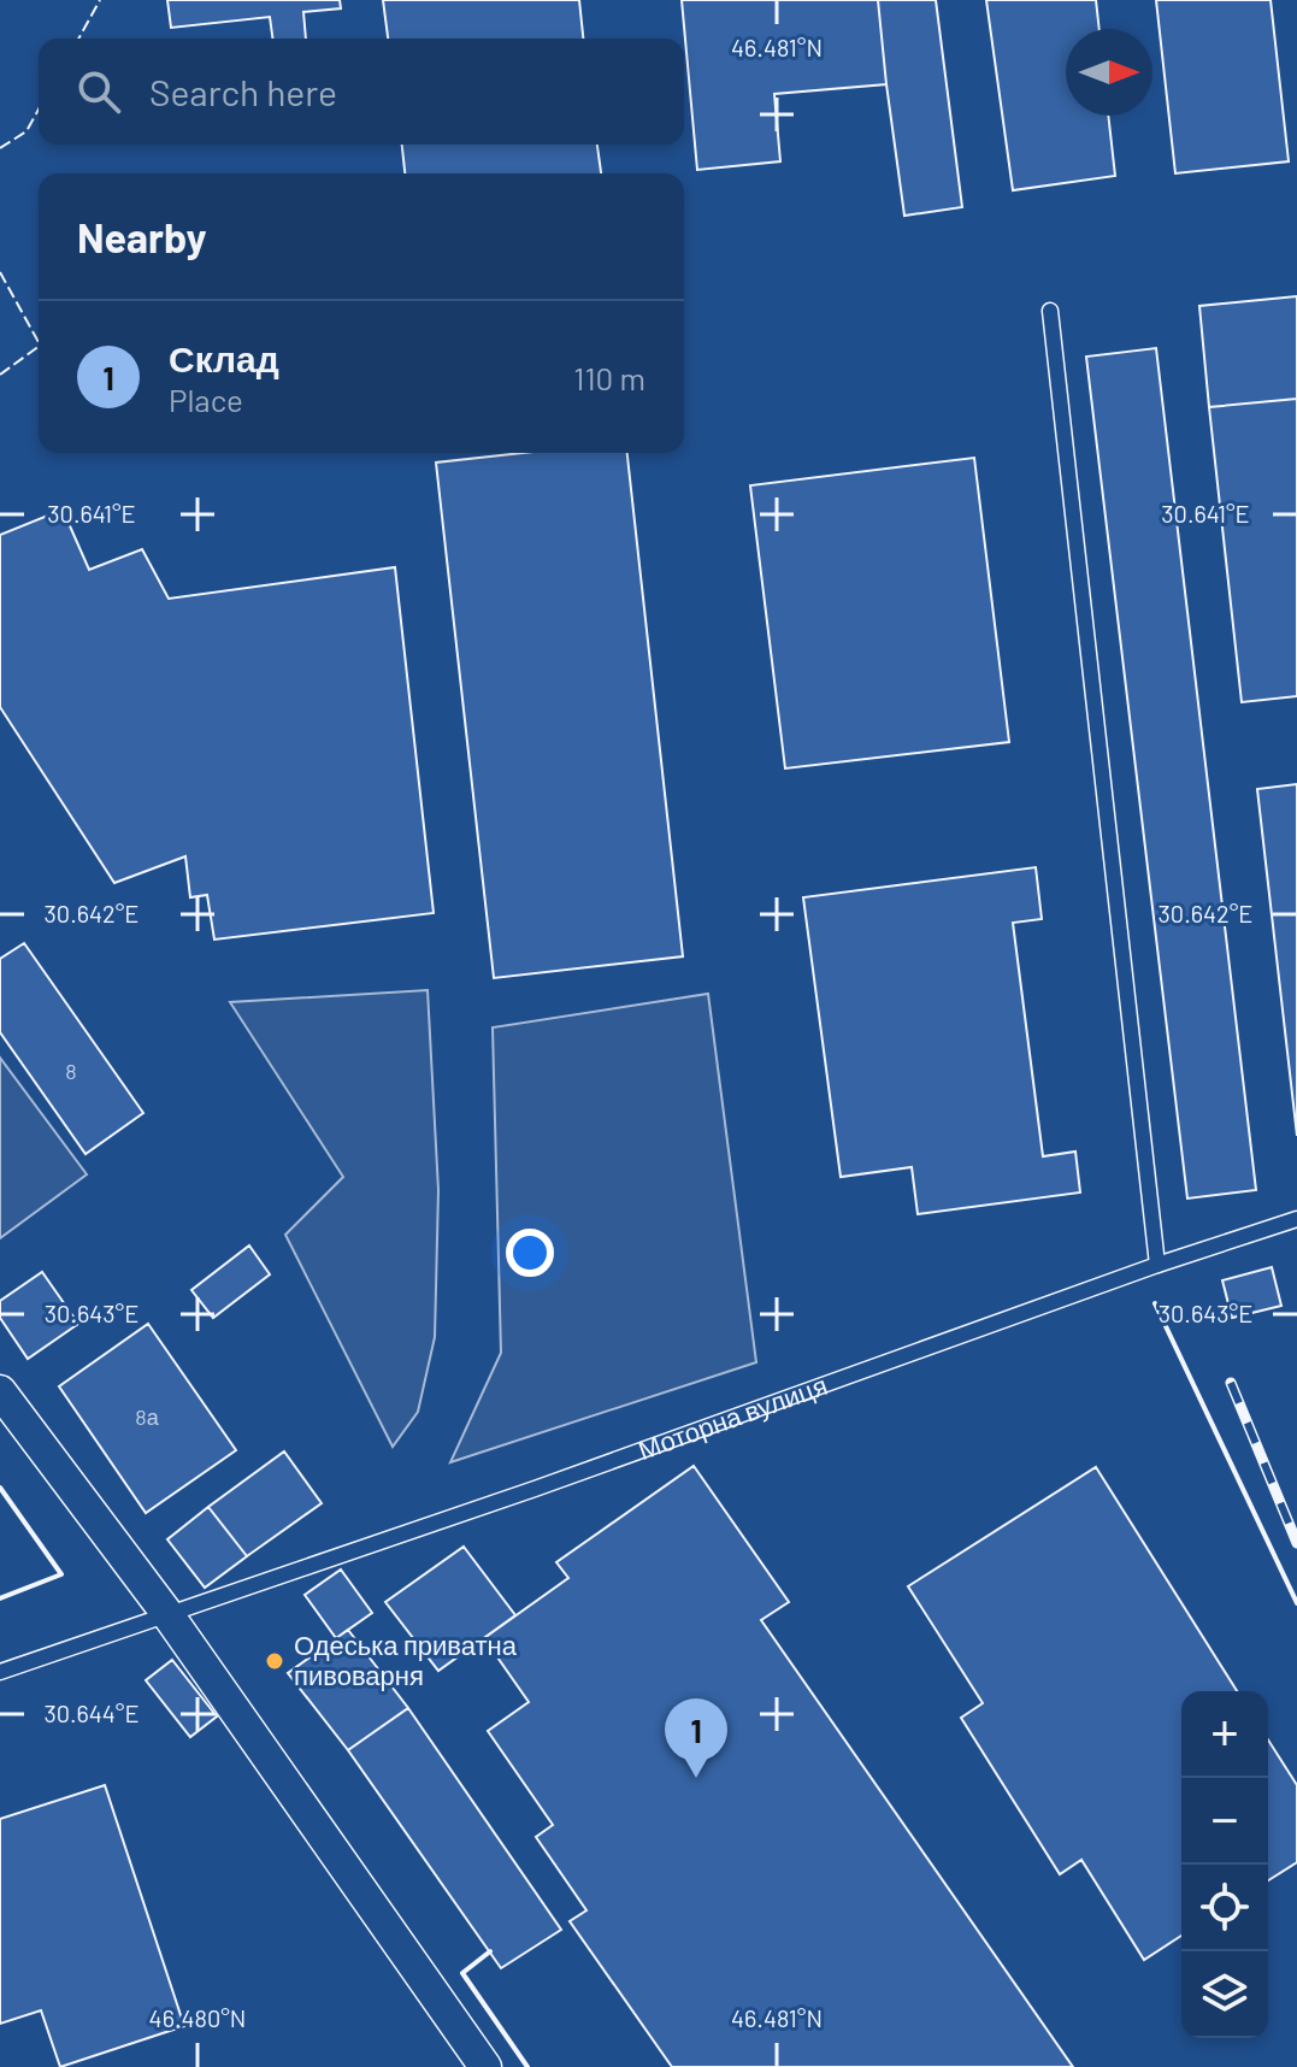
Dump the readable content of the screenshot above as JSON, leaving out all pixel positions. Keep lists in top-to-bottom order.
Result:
{
  "streets": {
    "lane": ["Моторна вулиця"]
  },
  "places": ["Одеська приватна пивоварня"],
  "house_numbers": ["8", "8а"],
  "north": "right",
  "page": {
    "search": "Search here",
    "heading": "Nearby",
    "list": [
      {
        "mark": "1",
        "name": "Склад",
        "note": "Place",
        "value": "110 m"
      }
    ],
    "map_buttons": ["+", "−"],
    "pins": "1"
  },
  "coordinates": [
    "46.481°N",
    "30.641°E",
    "30.642°E",
    "30.643°E",
    "30.644°E",
    "46.480°N"
  ]
}
